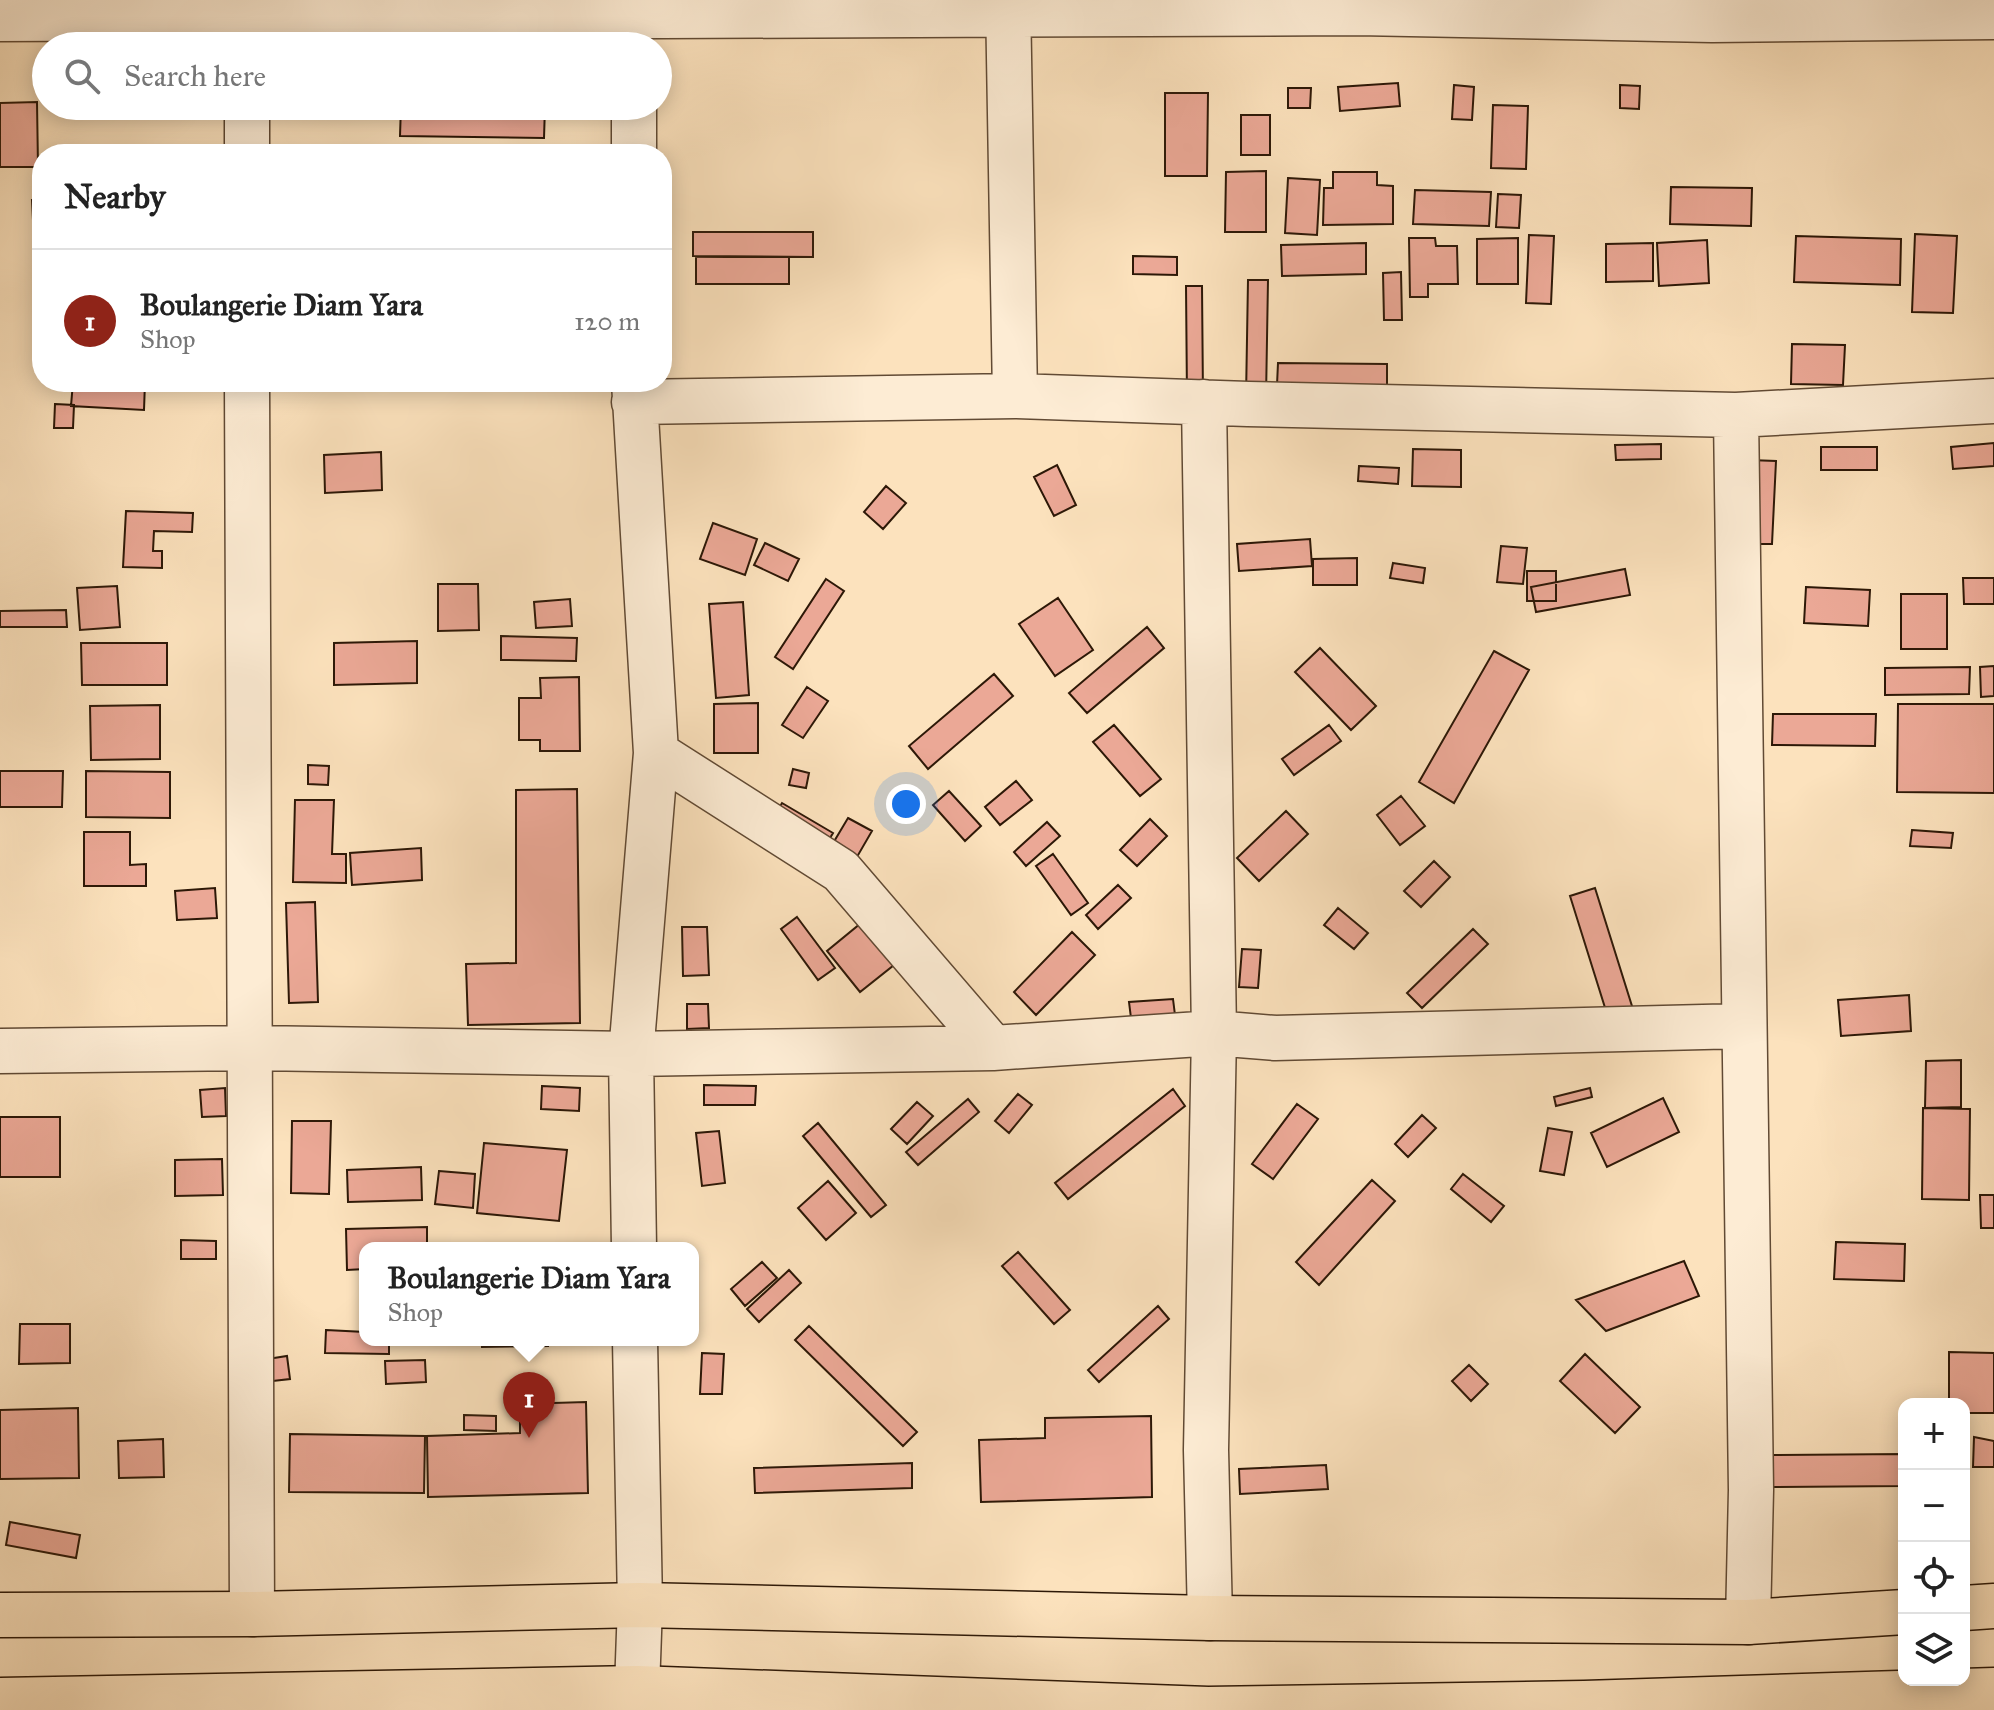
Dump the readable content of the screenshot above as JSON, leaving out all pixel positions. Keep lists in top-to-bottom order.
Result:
{
  "page": {
    "search": "Search here",
    "heading": "Nearby",
    "list": [
      {
        "mark": "1",
        "name": "Boulangerie Diam Yara",
        "note": "Shop",
        "value": "120 m"
      }
    ],
    "popup": ["Boulangerie Diam Yara", "Shop"],
    "pins": "1",
    "map_buttons": ["+", "−"]
  }
}
